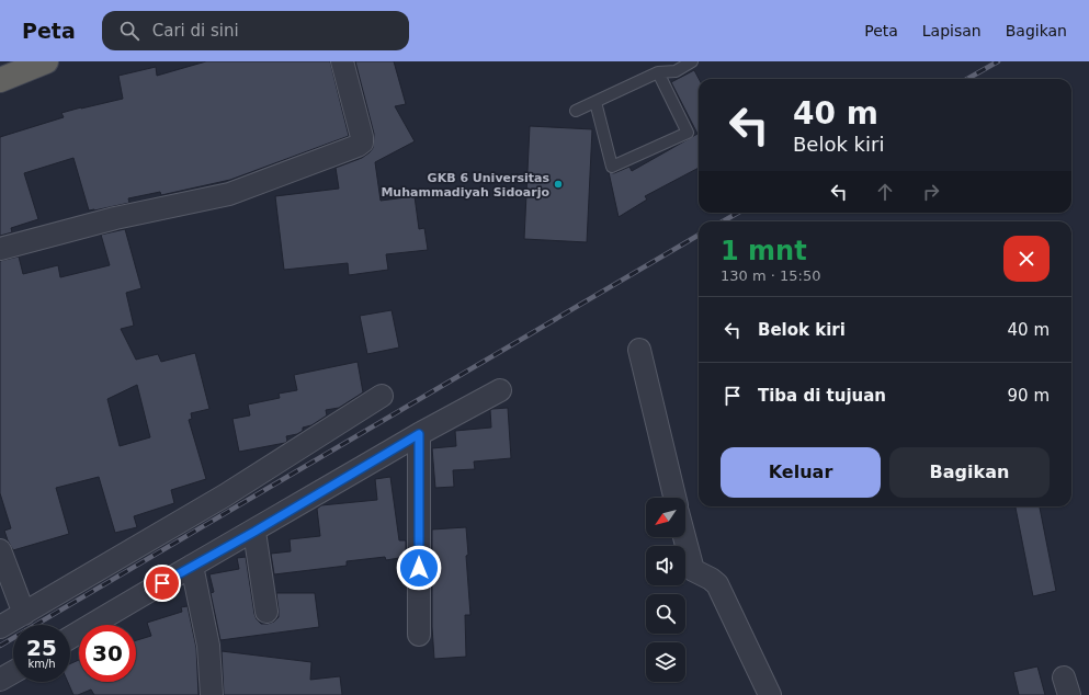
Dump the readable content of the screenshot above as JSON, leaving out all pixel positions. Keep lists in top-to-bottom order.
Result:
{
  "places": ["GKB 6 Universitas Muhammadiyah Sidoarjo"],
  "north": "bottom left",
  "page": {
    "header": "Peta",
    "search": "Cari di sini",
    "nav": ["Peta", "Lapisan", "Bagikan"],
    "turn": ["40 m", "Belok kiri"],
    "heading": ["1 mnt", "130 m · 15:50"],
    "list": [
      {
        "name": "Belok kiri",
        "value": "40 m"
      },
      {
        "name": "Tiba di tujuan",
        "value": "90 m"
      }
    ],
    "buttons": ["Keluar", "Bagikan"],
    "speed": "25 km/h",
    "limit": "30"
  }
}
